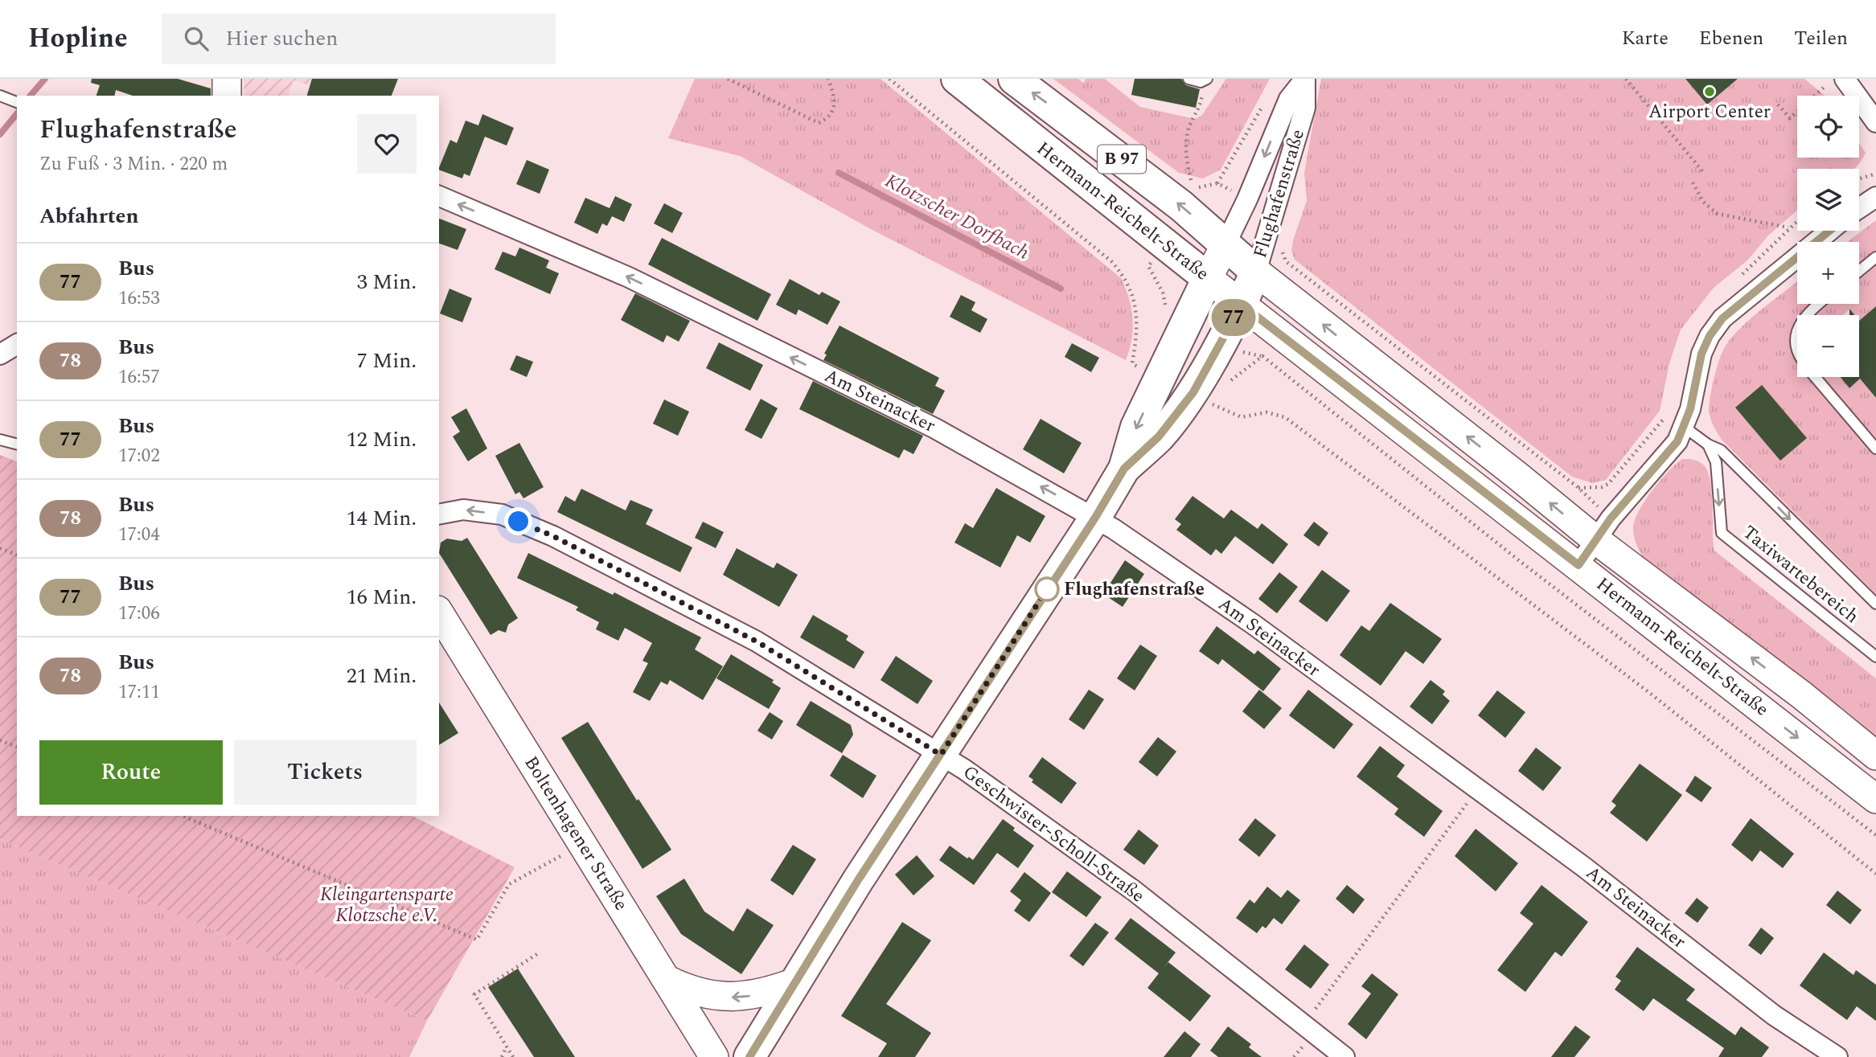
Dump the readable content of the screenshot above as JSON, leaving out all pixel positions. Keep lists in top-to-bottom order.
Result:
{
  "streets": {
    "main road": [
      "B 97",
      "Flughafenstraße",
      "Hermann-Reichelt-Straße",
      "Boltenhagener Straße"
    ],
    "street": ["Am Steinacker", "Geschwister-Scholl-Straße"],
    "lane": ["Taxiwartebereich"]
  },
  "crossings": [
    ["Flughafenstraße", "Hermann-Reichelt-Straße"],
    ["Flughafenstraße", "Am Steinacker"],
    ["Flughafenstraße", "Geschwister-Scholl-Straße"]
  ],
  "one_way": ["Am Steinacker", "Taxiwartebereich", "Geschwister-Scholl-Straße"],
  "water": ["Klotzscher Dorfbach"],
  "parks": ["Kleingartensparte Klotzsche e.V."],
  "places": ["Airport Center", "Flughafenstraße"],
  "lines": ["bus line 77"],
  "page": {
    "header": "Hopline",
    "search": "Hier suchen",
    "nav": ["Karte", "Ebenen", "Teilen"],
    "on_map": "77",
    "map_buttons": ["+", "−"],
    "heading": [
      ["Flughafenstraße", "Zu Fuß · 3 Min. · 220 m"],
      "Abfahrten"
    ],
    "list": [
      {
        "mark": "77",
        "name": "Bus",
        "note": "16:53",
        "value": "3 Min."
      },
      {
        "mark": "78",
        "name": "Bus",
        "note": "16:57",
        "value": "7 Min."
      },
      {
        "mark": "77",
        "name": "Bus",
        "note": "17:02",
        "value": "12 Min."
      },
      {
        "mark": "78",
        "name": "Bus",
        "note": "17:04",
        "value": "14 Min."
      },
      {
        "mark": "77",
        "name": "Bus",
        "note": "17:06",
        "value": "16 Min."
      },
      {
        "mark": "78",
        "name": "Bus",
        "note": "17:11",
        "value": "21 Min."
      }
    ],
    "buttons": ["Route", "Tickets"]
  }
}
